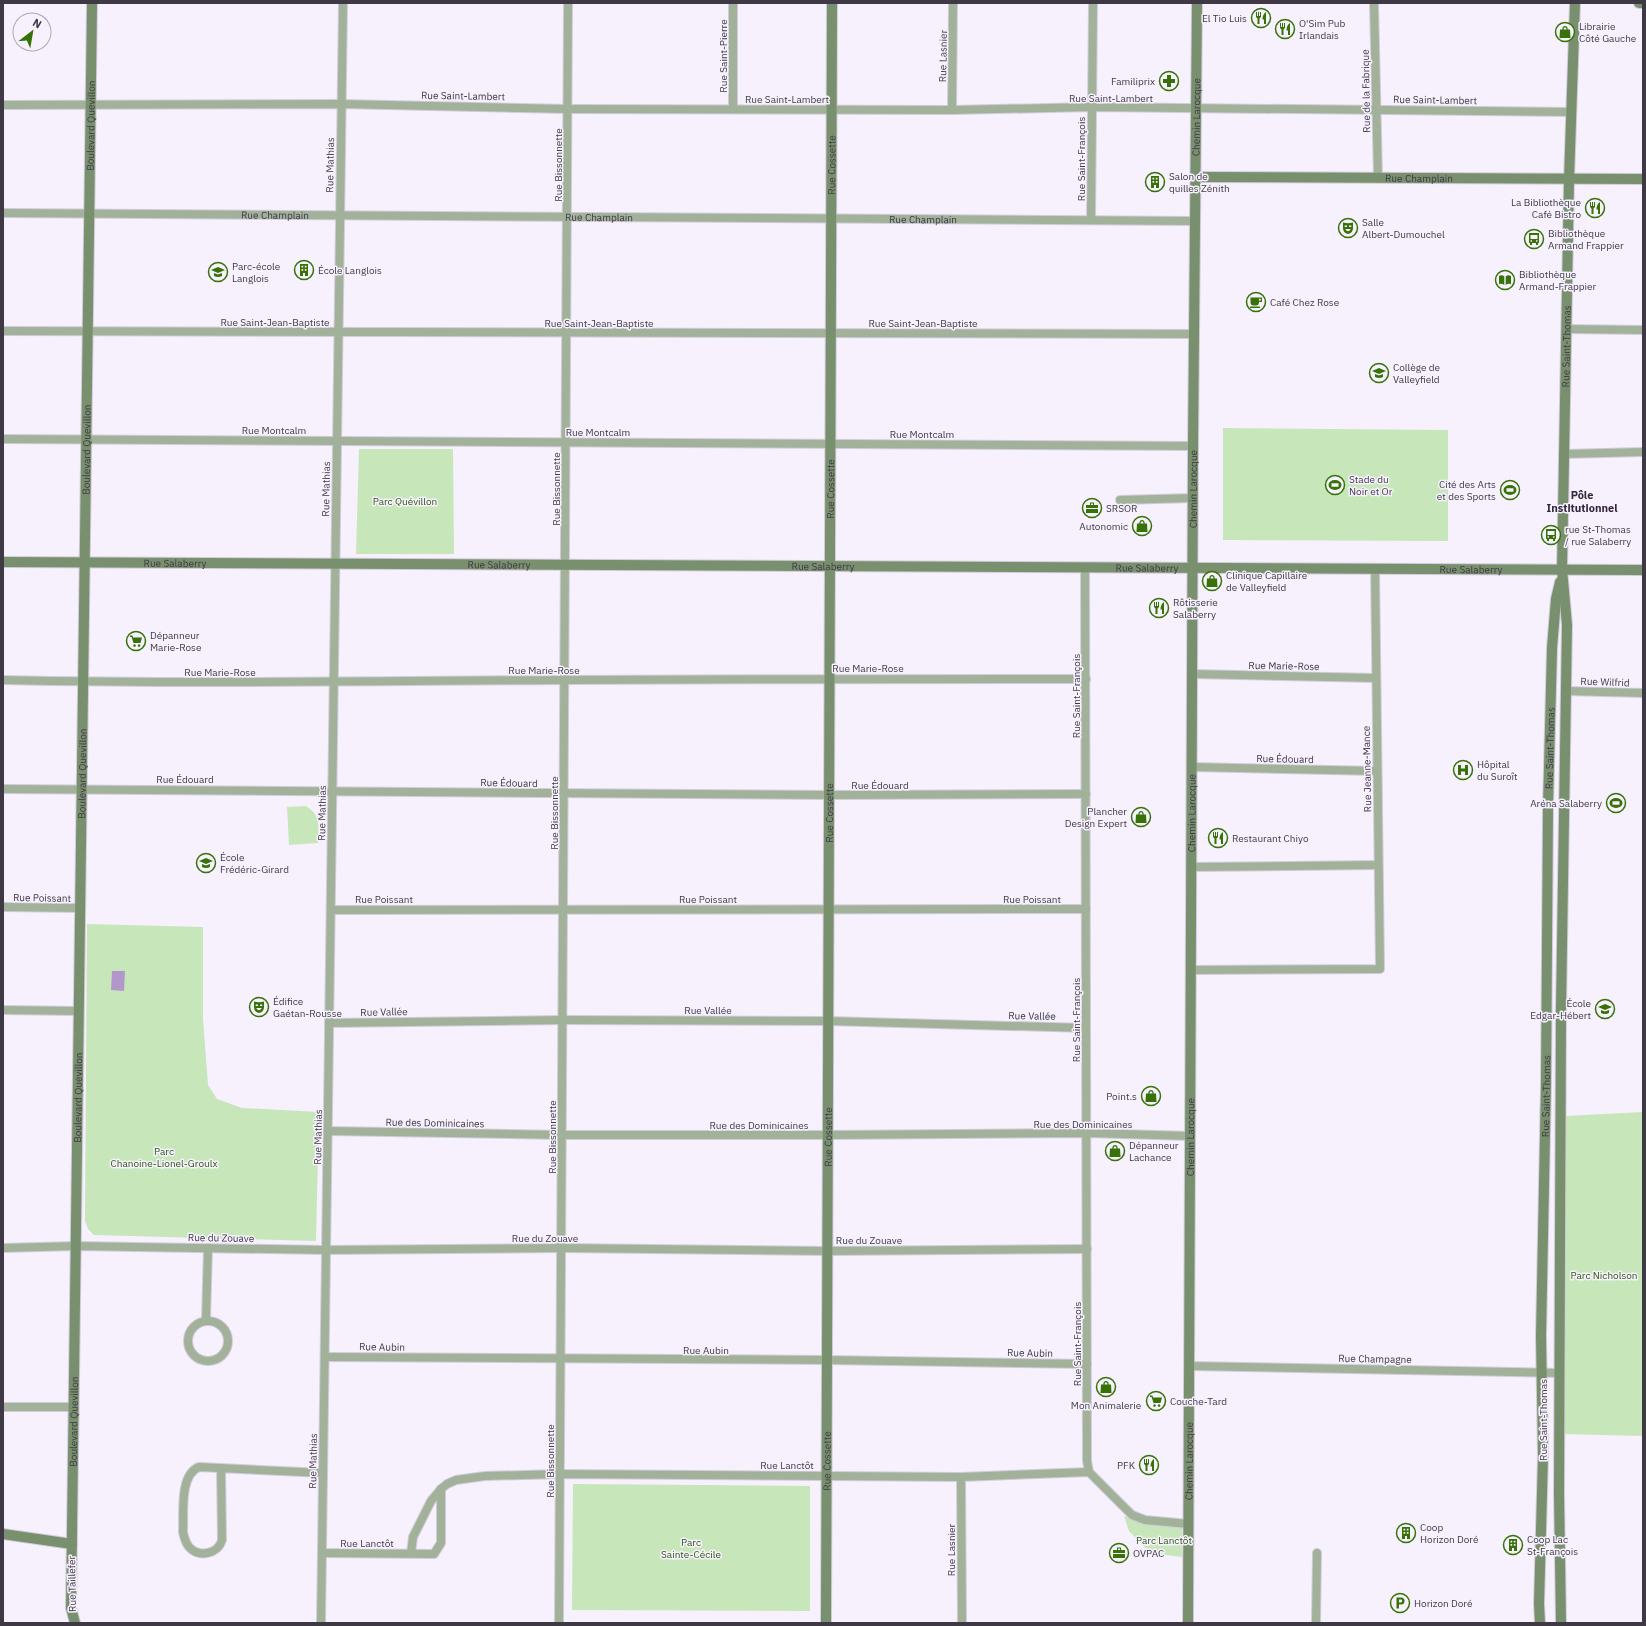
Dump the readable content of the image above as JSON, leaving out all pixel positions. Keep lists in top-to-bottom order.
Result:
{
  "streets": {
    "street": [
      "Rue Saint-Pierre",
      "Rue Lasnier",
      "Rue de la Fabrique",
      "Rue Saint-Lambert",
      "Chemin Larocque",
      "Boulevard Quevillon",
      "Rue Saint-François",
      "Rue Mathias",
      "Rue Bissonnette",
      "Rue Cossette",
      "Rue Champlain",
      "Rue Saint-Jean-Baptiste",
      "Rue Saint-Thomas",
      "Rue Montcalm",
      "Rue Salaberry",
      "Rue Marie-Rose",
      "Rue Wilfrid",
      "Rue Édouard",
      "Rue Jeanne-Mance",
      "Rue Poissant",
      "Rue Vallée",
      "Rue des Dominicaines",
      "Rue du Zouave",
      "Rue Aubin",
      "Rue Champagne",
      "Rue Lanctôt",
      "Rue Taillefer"
    ]
  },
  "crossings": [
    ["Rue Saint-Pierre", "Rue Saint-Lambert"],
    ["Rue Lasnier", "Rue Saint-Lambert"],
    ["Rue Lasnier", "Rue Lanctôt"],
    ["Rue de la Fabrique", "Rue Saint-Lambert"],
    ["Rue de la Fabrique", "Rue Champlain"],
    ["Rue Saint-Lambert", "Chemin Larocque"],
    ["Rue Saint-Lambert", "Boulevard Quevillon"],
    ["Rue Saint-Lambert", "Rue Saint-François"],
    ["Rue Saint-Lambert", "Rue Mathias"],
    ["Rue Saint-Lambert", "Rue Bissonnette"],
    ["Rue Saint-Lambert", "Rue Cossette"],
    ["Rue Saint-Lambert", "Rue Saint-Thomas"],
    ["Chemin Larocque", "Rue Champlain"],
    ["Chemin Larocque", "Rue Saint-Jean-Baptiste"],
    ["Chemin Larocque", "Rue Montcalm"],
    ["Chemin Larocque", "Rue Salaberry"],
    ["Chemin Larocque", "Rue Marie-Rose"],
    ["Chemin Larocque", "Rue Édouard"],
    ["Chemin Larocque", "Rue Jeanne-Mance"],
    ["Chemin Larocque", "Rue des Dominicaines"],
    ["Chemin Larocque", "Rue Champagne"],
    ["Boulevard Quevillon", "Rue Champlain"],
    ["Boulevard Quevillon", "Rue Saint-Jean-Baptiste"],
    ["Boulevard Quevillon", "Rue Montcalm"],
    ["Boulevard Quevillon", "Rue Salaberry"],
    ["Boulevard Quevillon", "Rue Marie-Rose"],
    ["Boulevard Quevillon", "Rue Édouard"],
    ["Boulevard Quevillon", "Rue Poissant"],
    ["Boulevard Quevillon", "Rue du Zouave"],
    ["Boulevard Quevillon", "Rue Taillefer"],
    ["Rue Saint-François", "Rue Champlain"],
    ["Rue Saint-François", "Rue Salaberry"],
    ["Rue Saint-François", "Rue Marie-Rose"],
    ["Rue Saint-François", "Rue Édouard"],
    ["Rue Saint-François", "Rue Poissant"],
    ["Rue Saint-François", "Rue Vallée"],
    ["Rue Saint-François", "Rue des Dominicaines"],
    ["Rue Saint-François", "Rue du Zouave"],
    ["Rue Saint-François", "Rue Aubin"],
    ["Rue Saint-François", "Rue Lanctôt"],
    ["Rue Mathias", "Rue Champlain"],
    ["Rue Mathias", "Rue Saint-Jean-Baptiste"],
    ["Rue Mathias", "Rue Montcalm"],
    ["Rue Mathias", "Rue Salaberry"],
    ["Rue Mathias", "Rue Marie-Rose"],
    ["Rue Mathias", "Rue Édouard"],
    ["Rue Mathias", "Rue Poissant"],
    ["Rue Mathias", "Rue Vallée"],
    ["Rue Mathias", "Rue des Dominicaines"],
    ["Rue Mathias", "Rue du Zouave"],
    ["Rue Mathias", "Rue Aubin"],
    ["Rue Mathias", "Rue Lanctôt"],
    ["Rue Bissonnette", "Rue Champlain"],
    ["Rue Bissonnette", "Rue Saint-Jean-Baptiste"],
    ["Rue Bissonnette", "Rue Montcalm"],
    ["Rue Bissonnette", "Rue Salaberry"],
    ["Rue Bissonnette", "Rue Marie-Rose"],
    ["Rue Bissonnette", "Rue Édouard"],
    ["Rue Bissonnette", "Rue Poissant"],
    ["Rue Bissonnette", "Rue Vallée"],
    ["Rue Bissonnette", "Rue des Dominicaines"],
    ["Rue Bissonnette", "Rue du Zouave"],
    ["Rue Bissonnette", "Rue Aubin"],
    ["Rue Bissonnette", "Rue Lanctôt"],
    ["Rue Cossette", "Rue Champlain"],
    ["Rue Cossette", "Rue Saint-Jean-Baptiste"],
    ["Rue Cossette", "Rue Montcalm"],
    ["Rue Cossette", "Rue Salaberry"],
    ["Rue Cossette", "Rue Marie-Rose"],
    ["Rue Cossette", "Rue Édouard"],
    ["Rue Cossette", "Rue Poissant"],
    ["Rue Cossette", "Rue Vallée"],
    ["Rue Cossette", "Rue des Dominicaines"],
    ["Rue Cossette", "Rue du Zouave"],
    ["Rue Cossette", "Rue Aubin"],
    ["Rue Cossette", "Rue Lanctôt"],
    ["Rue Champlain", "Rue Saint-Thomas"],
    ["Rue Saint-Thomas", "Rue Salaberry"],
    ["Rue Saint-Thomas", "Rue Wilfrid"],
    ["Rue Saint-Thomas", "Rue Champagne"],
    ["Rue Salaberry", "Rue Jeanne-Mance"],
    ["Rue Marie-Rose", "Rue Jeanne-Mance"],
    ["Rue Édouard", "Rue Jeanne-Mance"]
  ],
  "districts": ["Pôle Institutionnel"],
  "parks": [
    "Parc Quévillon",
    "Parc Chanoine-Lionel-Groulx",
    "Parc Nicholson",
    "Parc Lanctôt",
    "Parc Sainte-Cécile"
  ],
  "places": {
    "restaurant": [
      "El Tio Luis",
      "O'Sim Pub Irlandais",
      "La Bibliothèque Café Bistro",
      "Rôtisserie Salaberry",
      "Restaurant Chiyo",
      "PFK"
    ],
    "shop": [
      "Librairie Côté Gauche",
      "Autonomic",
      "Clinique Capillaire de Valleyfield",
      "Plancher Design Expert",
      "Point.s",
      "Dépanneur Lachance",
      "Mon Animalerie"
    ],
    "pharmacy": ["Familiprix"],
    "building": [
      "Salon de quilles Zénith",
      "École Langlois",
      "Coop Horizon Doré",
      "Coop Lac St-François"
    ],
    "theatre": ["Salle Albert-Dumouchel", "Édifice Gaétan-Rousse"],
    "bus stop": ["Bibliothèque Armand Frappier", "rue St-Thomas / rue Salaberry"],
    "school or university": [
      "Parc-école Langlois",
      "Collège de Valleyfield",
      "École Frédéric-Girard",
      "École Edgar-Hébert"
    ],
    "library": ["Bibliothèque Armand-Frappier"],
    "cafe": ["Café Chez Rose"],
    "sports": ["Stade du Noir et Or", "Cité des Arts et des Sports", "Aréna Salaberry"],
    "office": ["SRSOR", "OVPAC"],
    "supermarket": ["Dépanneur Marie-Rose", "Couche-Tard"],
    "hospital": ["Hôpital du Suroît"],
    "parking": ["Horizon Doré"]
  },
  "north": "top right"
}
